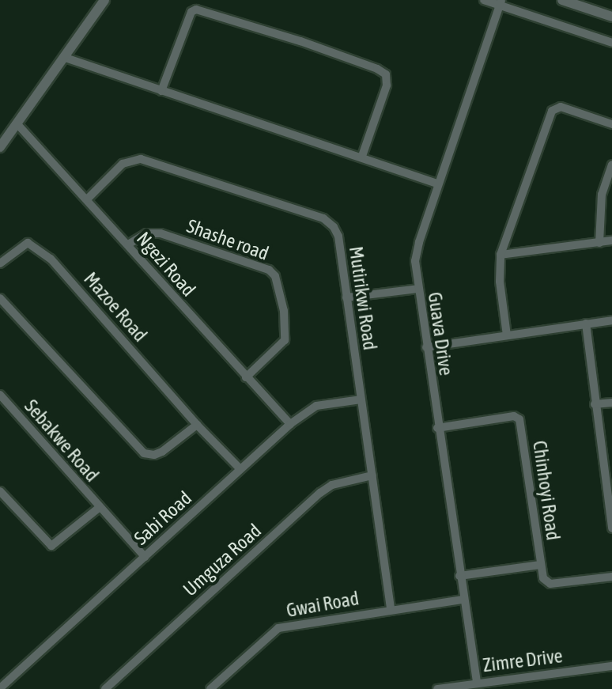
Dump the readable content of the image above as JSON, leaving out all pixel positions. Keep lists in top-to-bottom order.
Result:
{
  "streets": {
    "street": [
      "Shashe road",
      "Ngezi Road",
      "Mutirikwi Road",
      "Mazoe Road",
      "Guava Drive",
      "Sebakwe Road",
      "Chinhoyi Road",
      "Sabi Road",
      "Umguza Road",
      "Gwai Road",
      "Zimre Drive"
    ]
  },
  "crossings": [
    ["Shashe road", "Ngezi Road"],
    ["Ngezi Road", "Mutirikwi Road"],
    ["Ngezi Road", "Sabi Road"],
    ["Mutirikwi Road", "Sabi Road"],
    ["Mutirikwi Road", "Umguza Road"],
    ["Mutirikwi Road", "Gwai Road"],
    ["Mazoe Road", "Sabi Road"],
    ["Guava Drive", "Chinhoyi Road"],
    ["Guava Drive", "Gwai Road"],
    ["Guava Drive", "Zimre Drive"],
    ["Sebakwe Road", "Sabi Road"]
  ]
}
